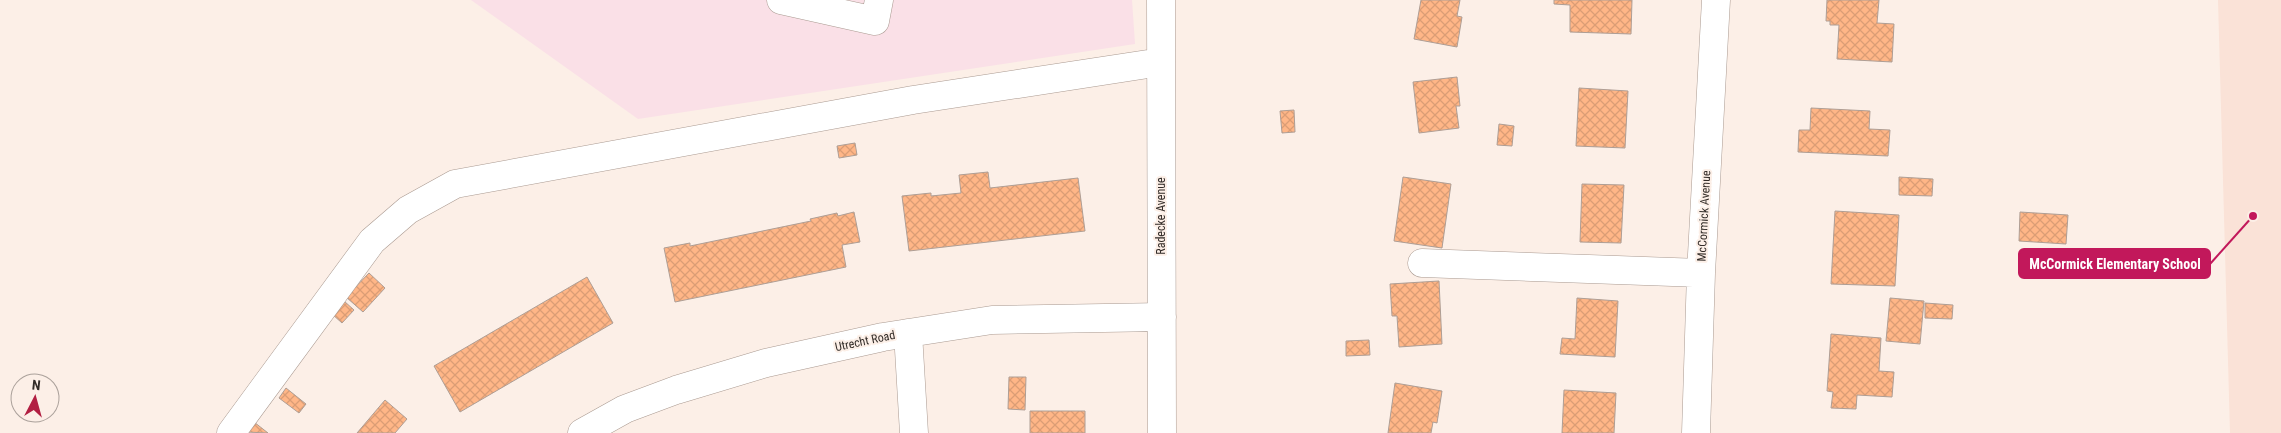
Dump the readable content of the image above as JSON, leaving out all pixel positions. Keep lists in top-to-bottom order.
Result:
{
  "streets": {
    "street": ["Radecke Avenue", "McCormick Avenue", "Utrecht Road"]
  },
  "crossings": [
    ["Radecke Avenue", "Utrecht Road"]
  ],
  "places": ["McCormick Elementary School"],
  "north": "top"
}
